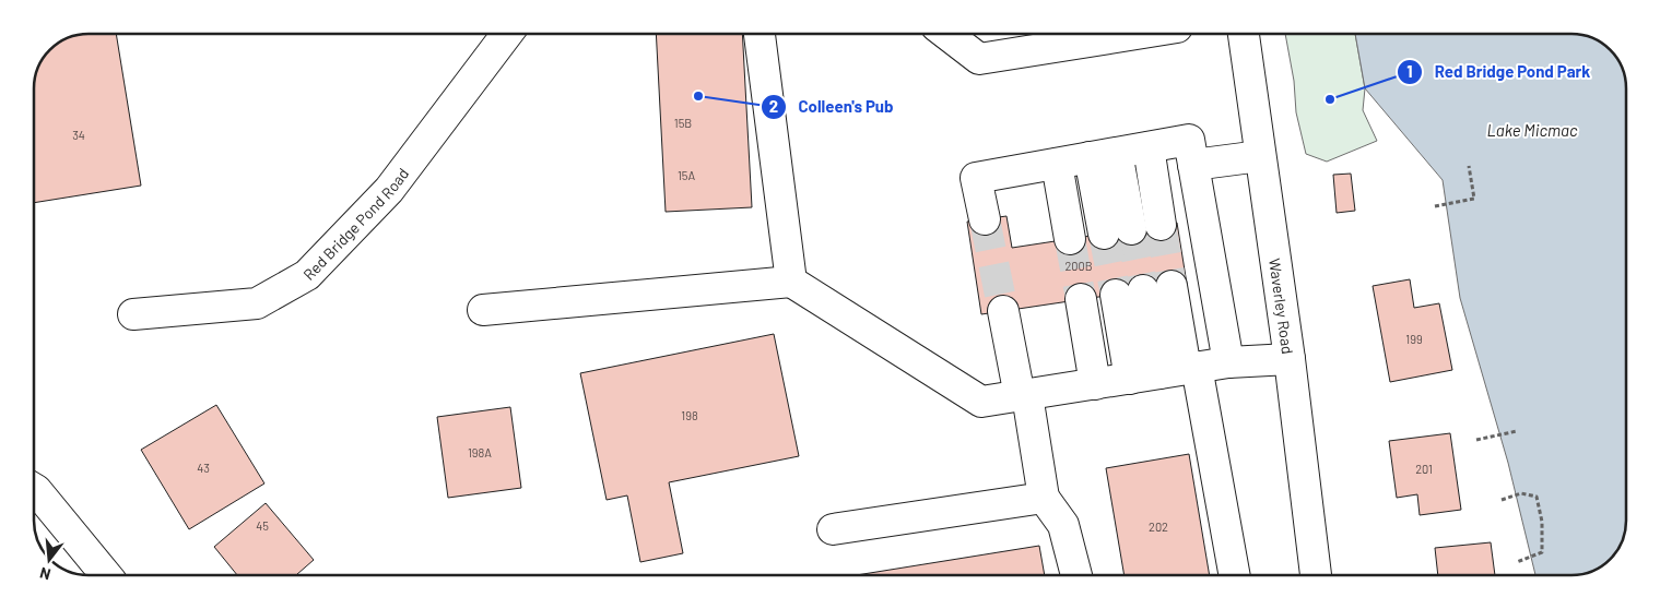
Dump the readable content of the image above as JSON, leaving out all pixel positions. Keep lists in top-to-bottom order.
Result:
{
  "streets": {
    "main road": ["Red Bridge Pond Road", "Waverley Road"]
  },
  "water": ["Lake Micmac"],
  "places": ["Colleen's Pub", "Red Bridge Pond Park"],
  "house_numbers": [
    "15B",
    "34",
    "15A",
    "200B",
    "199",
    "198",
    "198A",
    "43",
    "201",
    "45",
    "202"
  ],
  "north": "bottom"
}
